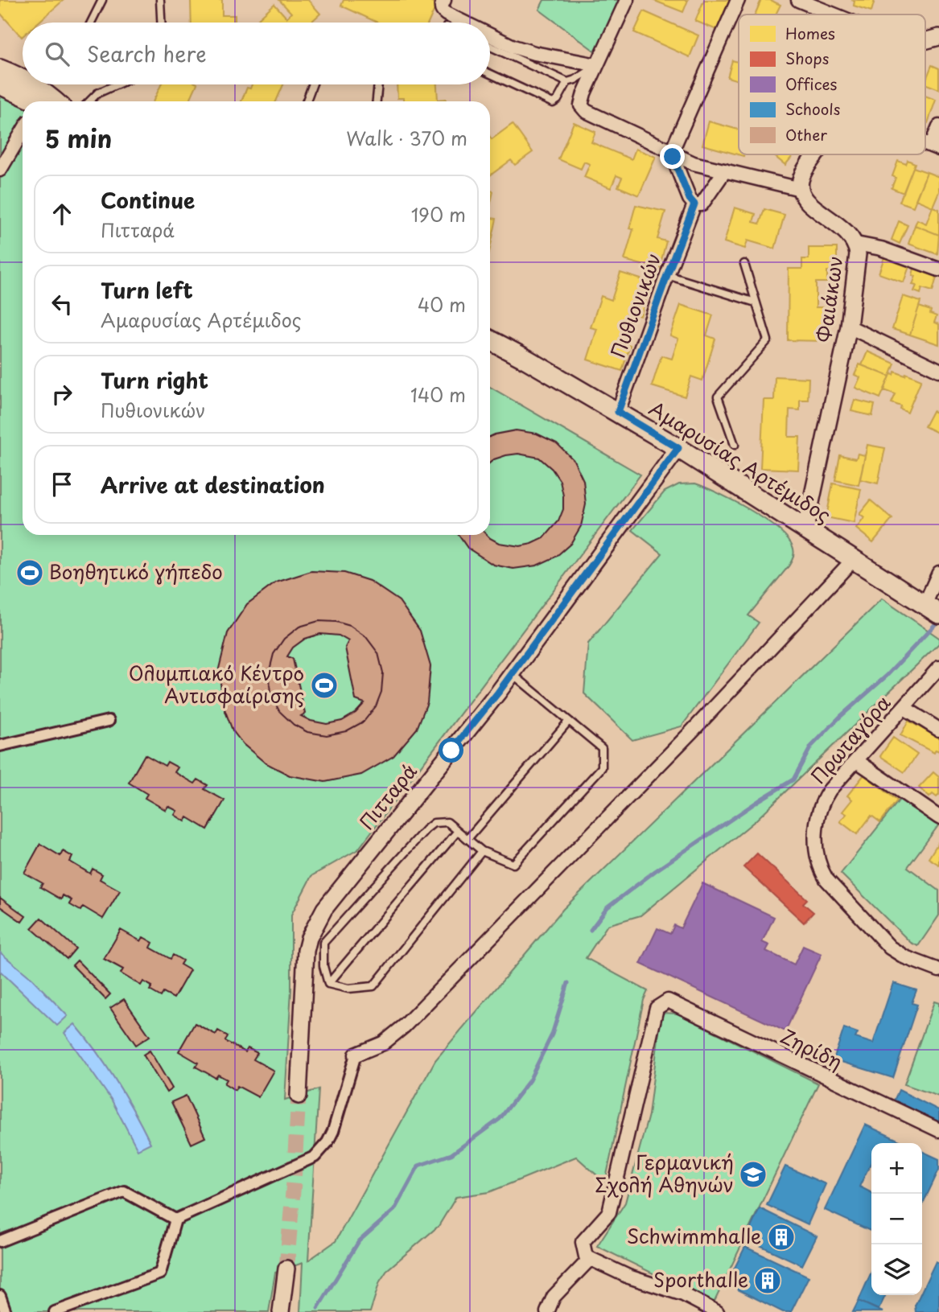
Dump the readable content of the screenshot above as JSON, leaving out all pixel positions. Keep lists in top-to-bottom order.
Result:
{
  "streets": {
    "main road": ["Αμαρυσίας Αρτέμιδος"],
    "street": [
      "Φαιάκων",
      "Πυθιονικών",
      "Πρωταγόρα",
      "Πιτταρά",
      "Ζηρίδη"
    ]
  },
  "crossings": [
    ["Φαιάκων", "Αμαρυσίας Αρτέμιδος"],
    ["Πυθιονικών", "Αμαρυσίας Αρτέμιδος"],
    ["Αμαρυσίας Αρτέμιδος", "Πιτταρά"]
  ],
  "places": {
    "sports": ["Βοηθητικό γήπεδο", "Ολυμπιακό Κέντρο Αντισφαίρισης"],
    "school or university": ["Γερμανική Σχολή Αθηνών"],
    "building": ["Schwimmhalle", "Sporthalle"]
  },
  "legend": [
    "Homes",
    "Shops",
    "Offices",
    "Schools",
    "Other"
  ],
  "page": {
    "search": "Search here",
    "heading": ["5 min", "Walk · 370 m"],
    "list": [
      ["Continue", "Πιτταρά", "190 m"],
      ["Turn left", "Αμαρυσίας Αρτέμιδος", "40 m"],
      ["Turn right", "Πυθιονικών", "140 m"],
      "Arrive at destination"
    ],
    "map_buttons": ["+", "−"]
  }
}
